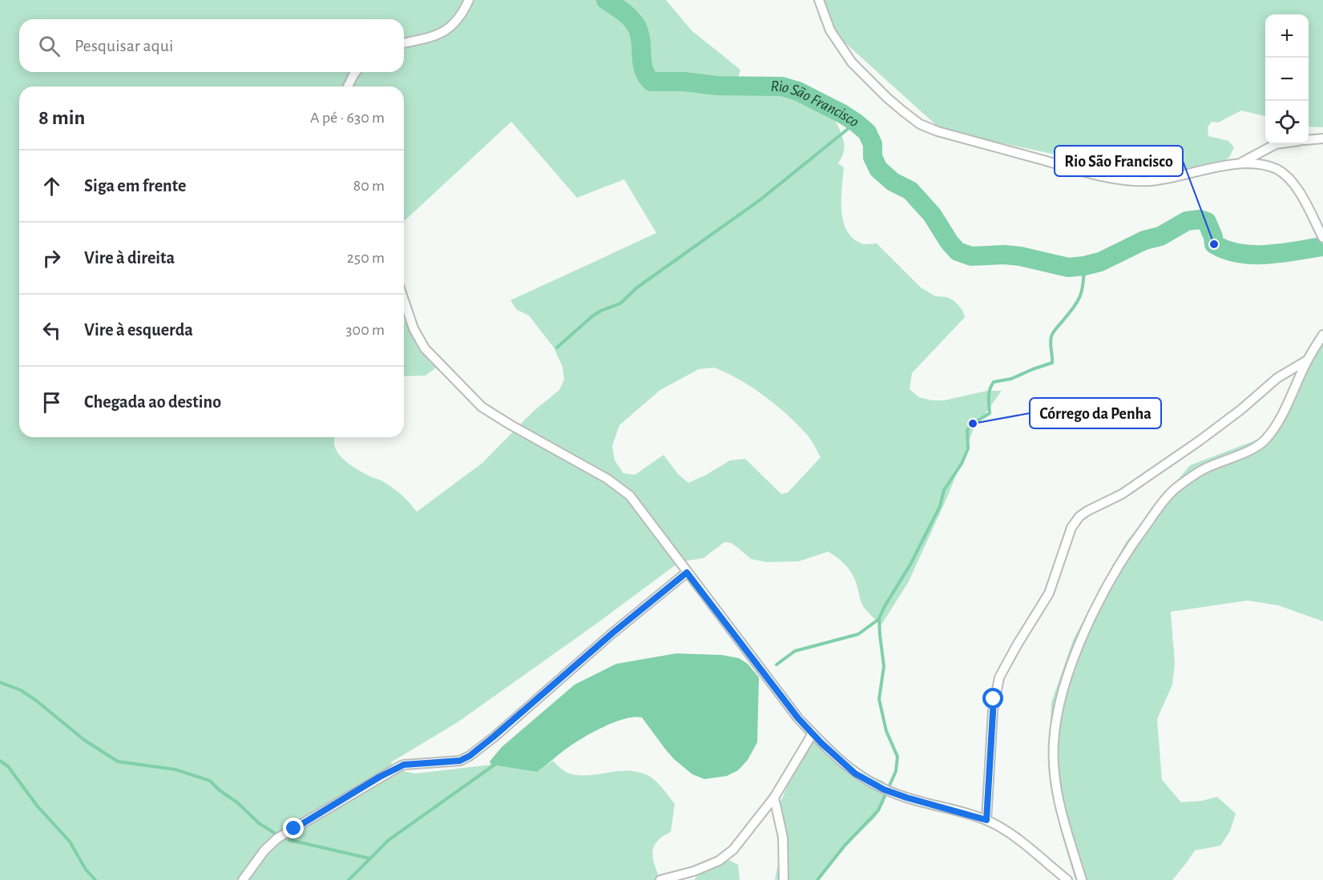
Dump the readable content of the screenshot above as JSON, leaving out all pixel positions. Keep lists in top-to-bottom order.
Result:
{
  "water": ["Rio São Francisco"],
  "places": ["Rio São Francisco", "Córrego da Penha"],
  "page": {
    "map_buttons": ["+", "−"],
    "search": "Pesquisar aqui",
    "heading": ["8 min", "A pé · 630 m"],
    "list": [
      ["Siga em frente", "80 m"],
      ["Vire à direita", "250 m"],
      ["Vire à esquerda", "300 m"],
      "Chegada ao destino"
    ]
  }
}
